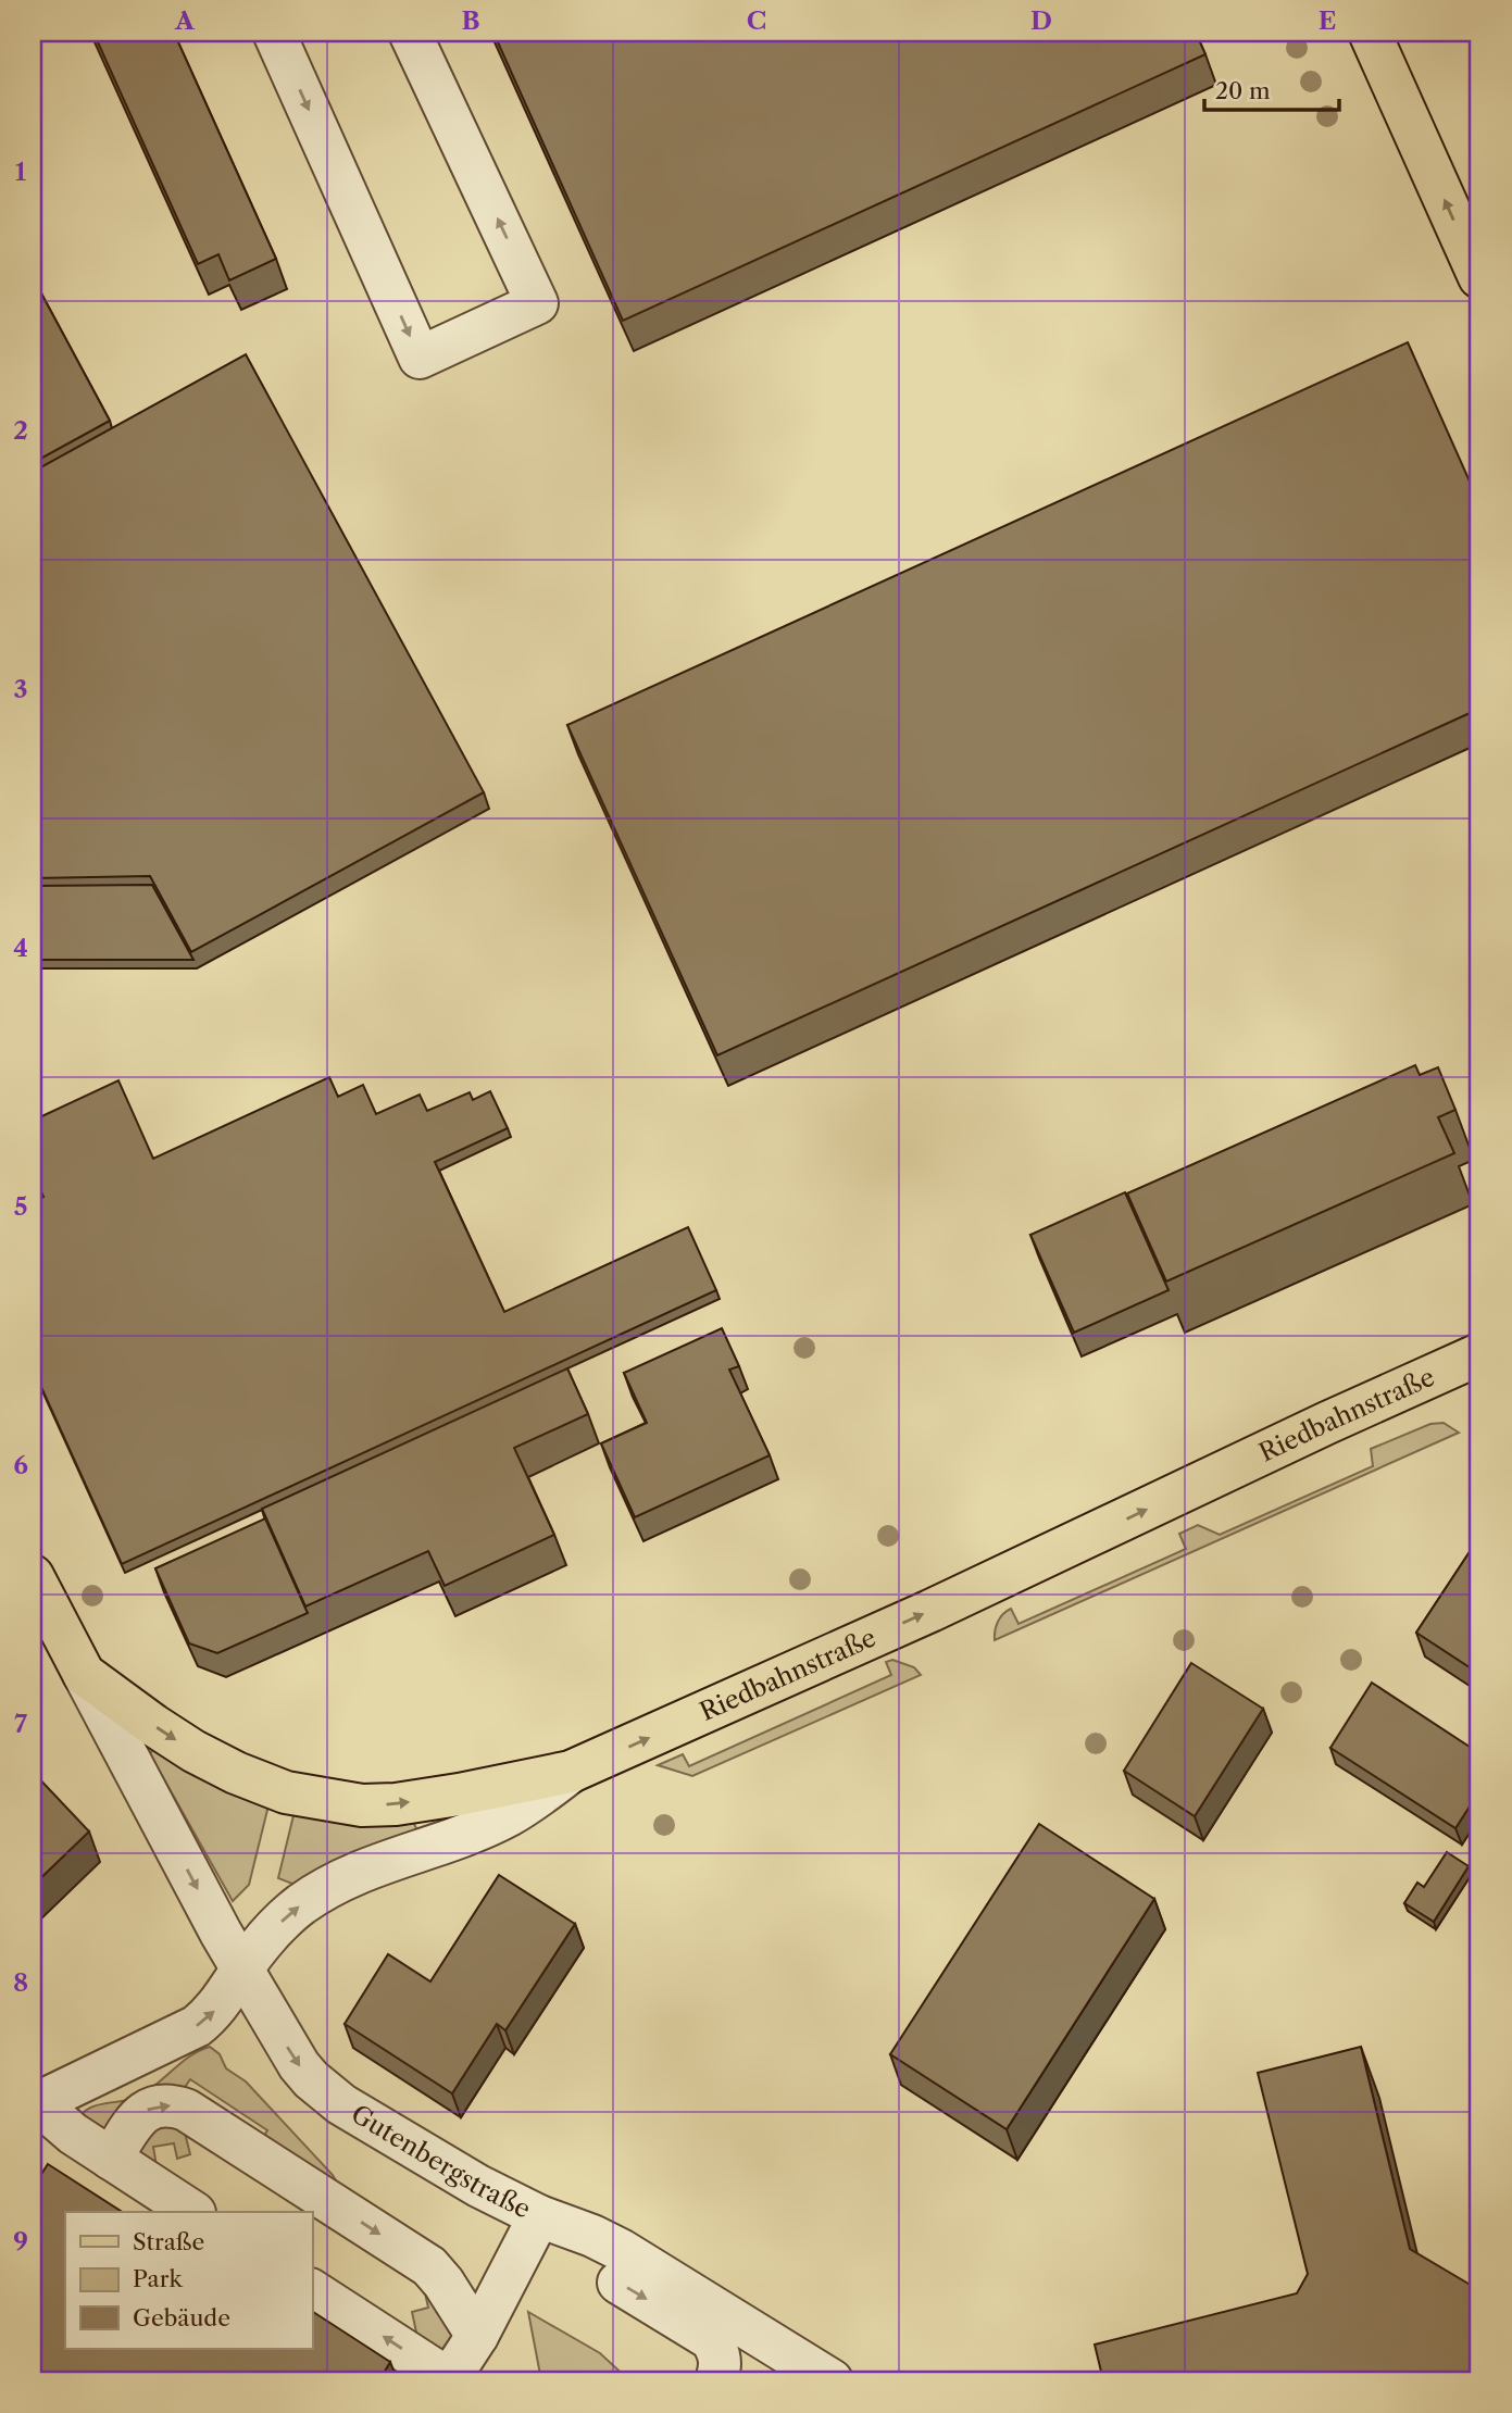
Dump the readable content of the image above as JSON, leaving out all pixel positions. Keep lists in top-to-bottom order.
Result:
{
  "streets": {
    "main road": ["Riedbahnstraße"],
    "street": ["Gutenbergstraße"]
  },
  "crossings": [
    ["Riedbahnstraße", "Gutenbergstraße"]
  ],
  "one_way": ["Riedbahnstraße"],
  "legend": ["Straße", "Park", "Gebäude"],
  "scale_bar": "20 m",
  "grid": {
    "columns": [
      "A",
      "B",
      "C",
      "D",
      "E"
    ],
    "rows": [
      "1",
      "2",
      "3",
      "4",
      "5",
      "6",
      "7",
      "8",
      "9"
    ]
  }
}
